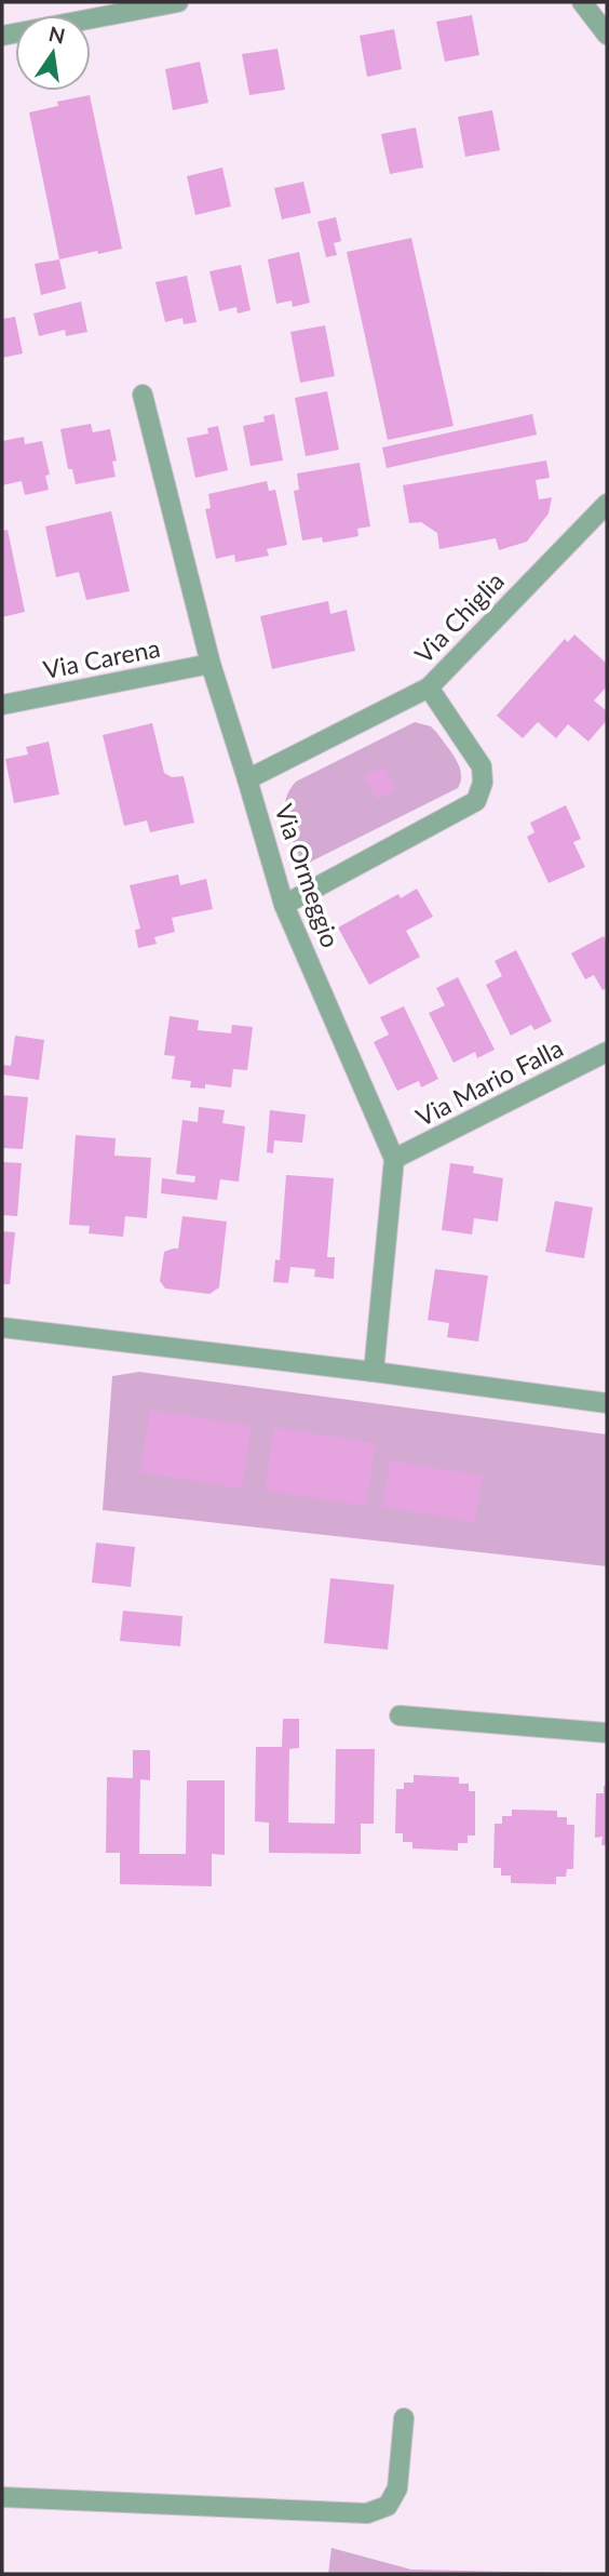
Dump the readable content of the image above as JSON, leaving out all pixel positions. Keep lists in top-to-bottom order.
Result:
{
  "streets": {
    "street": [
      "Via Chiglia",
      "Via Carena",
      "Via Ormeggio",
      "Via Mario Falla"
    ]
  },
  "crossings": [
    ["Via Chiglia", "Via Ormeggio"],
    ["Via Carena", "Via Ormeggio"],
    ["Via Ormeggio", "Via Mario Falla"]
  ],
  "north": "top"
}
